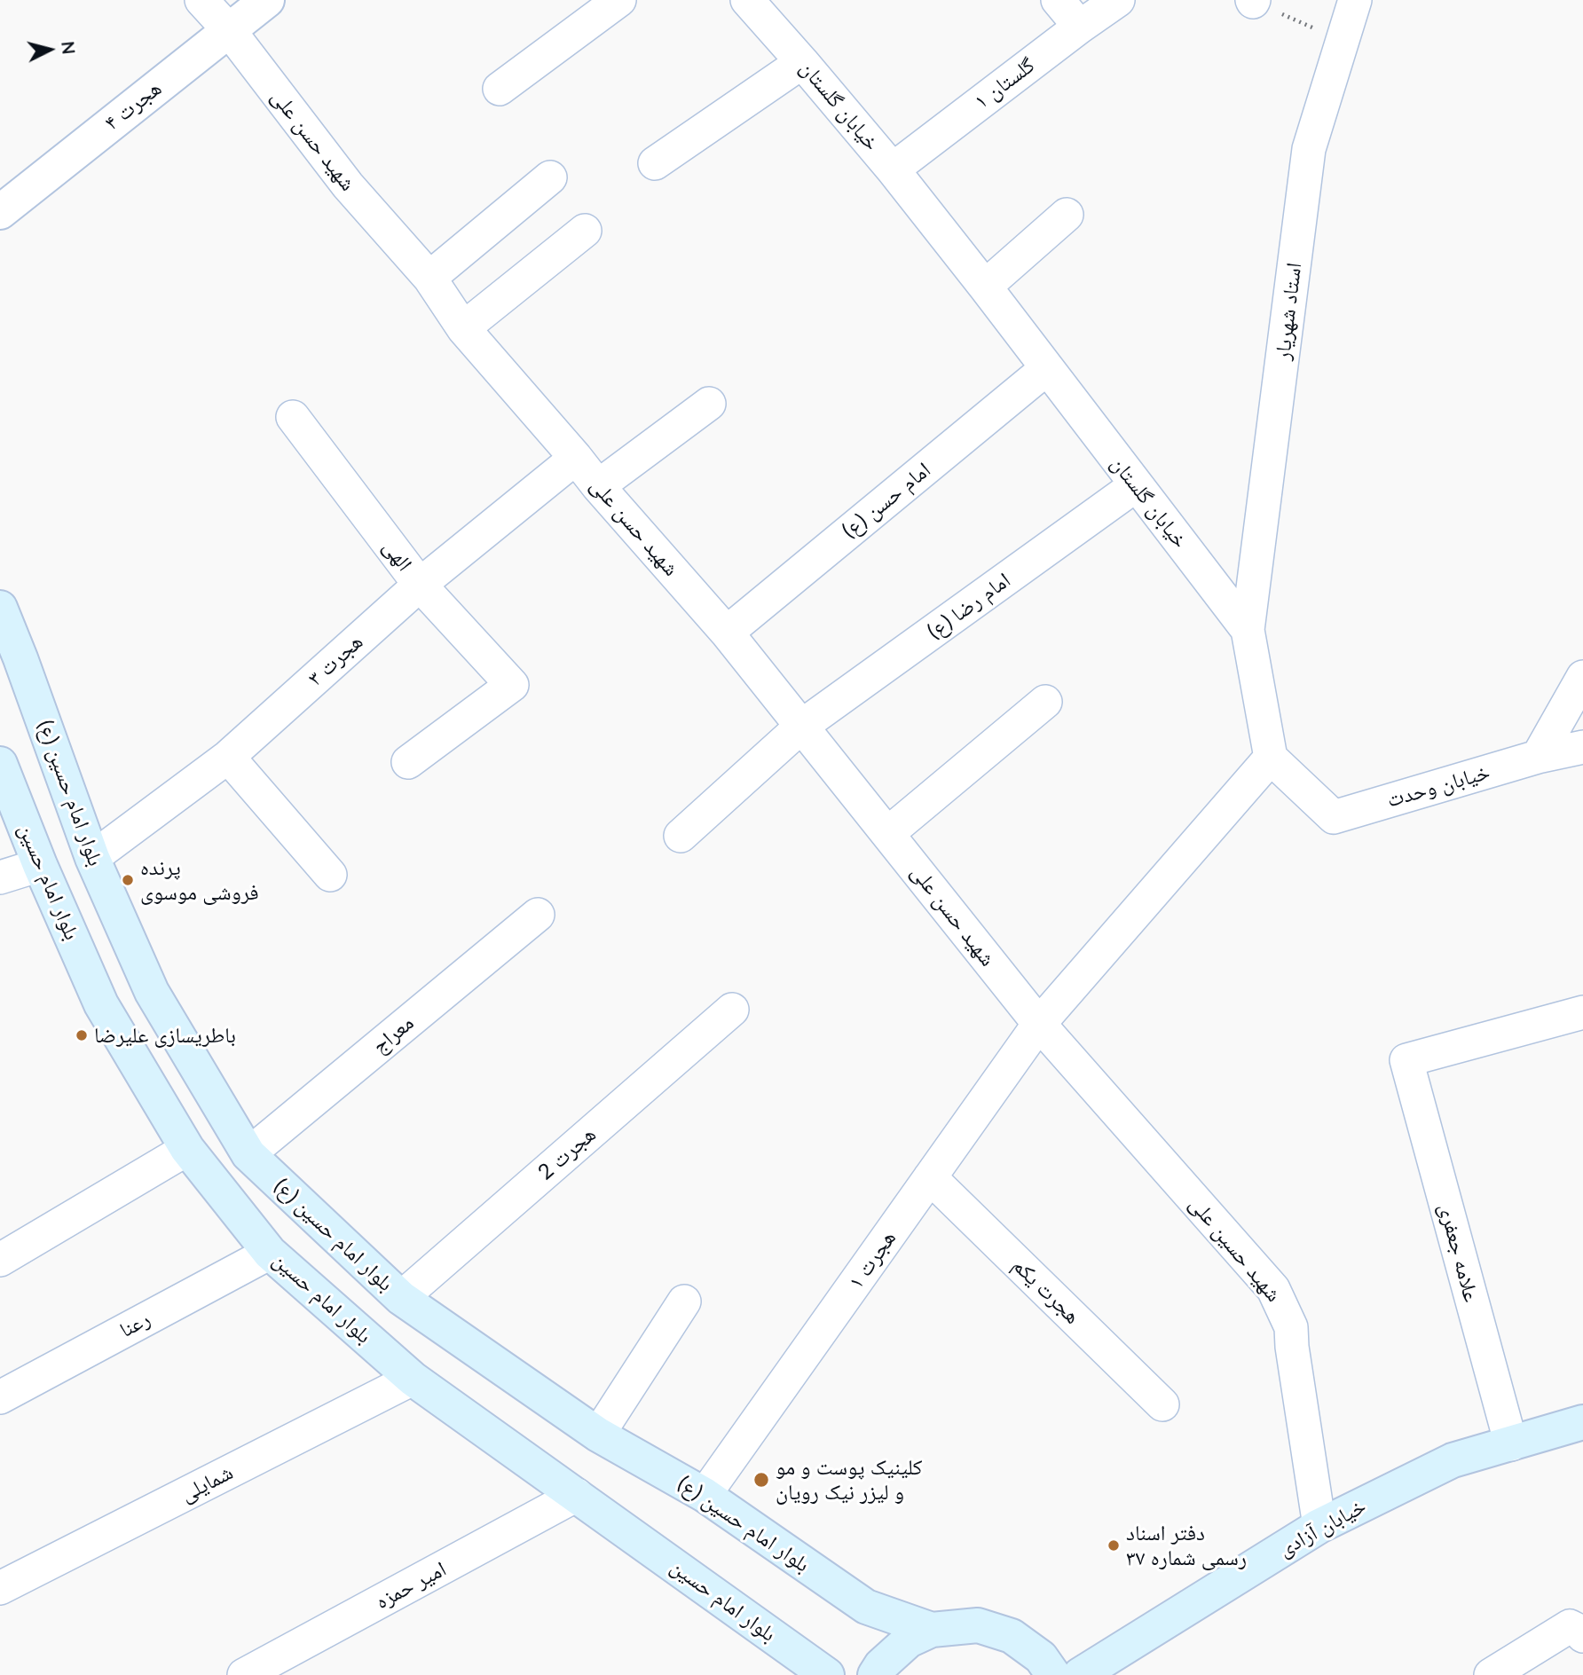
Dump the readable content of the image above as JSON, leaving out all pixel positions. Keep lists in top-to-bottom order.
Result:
{
  "streets": {
    "main road": ["بلوار امام حسین (ع)", "بلوار امام حسین", "خیابان آزادی"],
    "street": [
      "گلستان ۱",
      "هجرت ۴",
      "خیابان گلستان",
      "شهید حسن علی",
      "استاد شهریار",
      "امام حسن (ع)",
      "الهی",
      "امام رضا (ع)",
      "هجرت ۳",
      "خیابان وحدت",
      "معراج",
      "هجرت 2",
      "شهید حسین علی",
      "علامه جعفری",
      "هجرت ۱",
      "هجرت یکم",
      "رعنا",
      "شمایلی",
      "امیر حمزه"
    ]
  },
  "crossings": [
    ["گلستان ۱", "خیابان گلستان"],
    ["هجرت ۴", "شهید حسن علی"],
    ["خیابان گلستان", "استاد شهریار"],
    ["خیابان گلستان", "امام حسن (ع)"],
    ["خیابان گلستان", "امام رضا (ع)"],
    ["خیابان گلستان", "خیابان وحدت"],
    ["شهید حسن علی", "امام حسن (ع)"],
    ["شهید حسن علی", "امام رضا (ع)"],
    ["شهید حسن علی", "هجرت ۳"],
    ["شهید حسن علی", "شهید حسین علی"],
    ["شهید حسن علی", "هجرت ۱"],
    ["الهی", "هجرت ۳"],
    ["هجرت ۳", "بلوار امام حسین (ع)"],
    ["بلوار امام حسین (ع)", "معراج"],
    ["بلوار امام حسین (ع)", "هجرت 2"],
    ["بلوار امام حسین (ع)", "هجرت ۱"],
    ["بلوار امام حسین", "رعنا"],
    ["بلوار امام حسین", "شمایلی"],
    ["بلوار امام حسین", "امیر حمزه"],
    ["شهید حسین علی", "هجرت ۱"],
    ["شهید حسین علی", "خیابان آزادی"],
    ["علامه جعفری", "خیابان آزادی"],
    ["هجرت ۱", "هجرت یکم"]
  ],
  "places": [
    "پرنده فروشی موسوی",
    "باطریسازی علیرضا",
    "کلینیک پوست و مو و لیزر نیک رویان",
    "دفتر اسناد رسمی شماره ۳۷"
  ],
  "north": "right"
}
